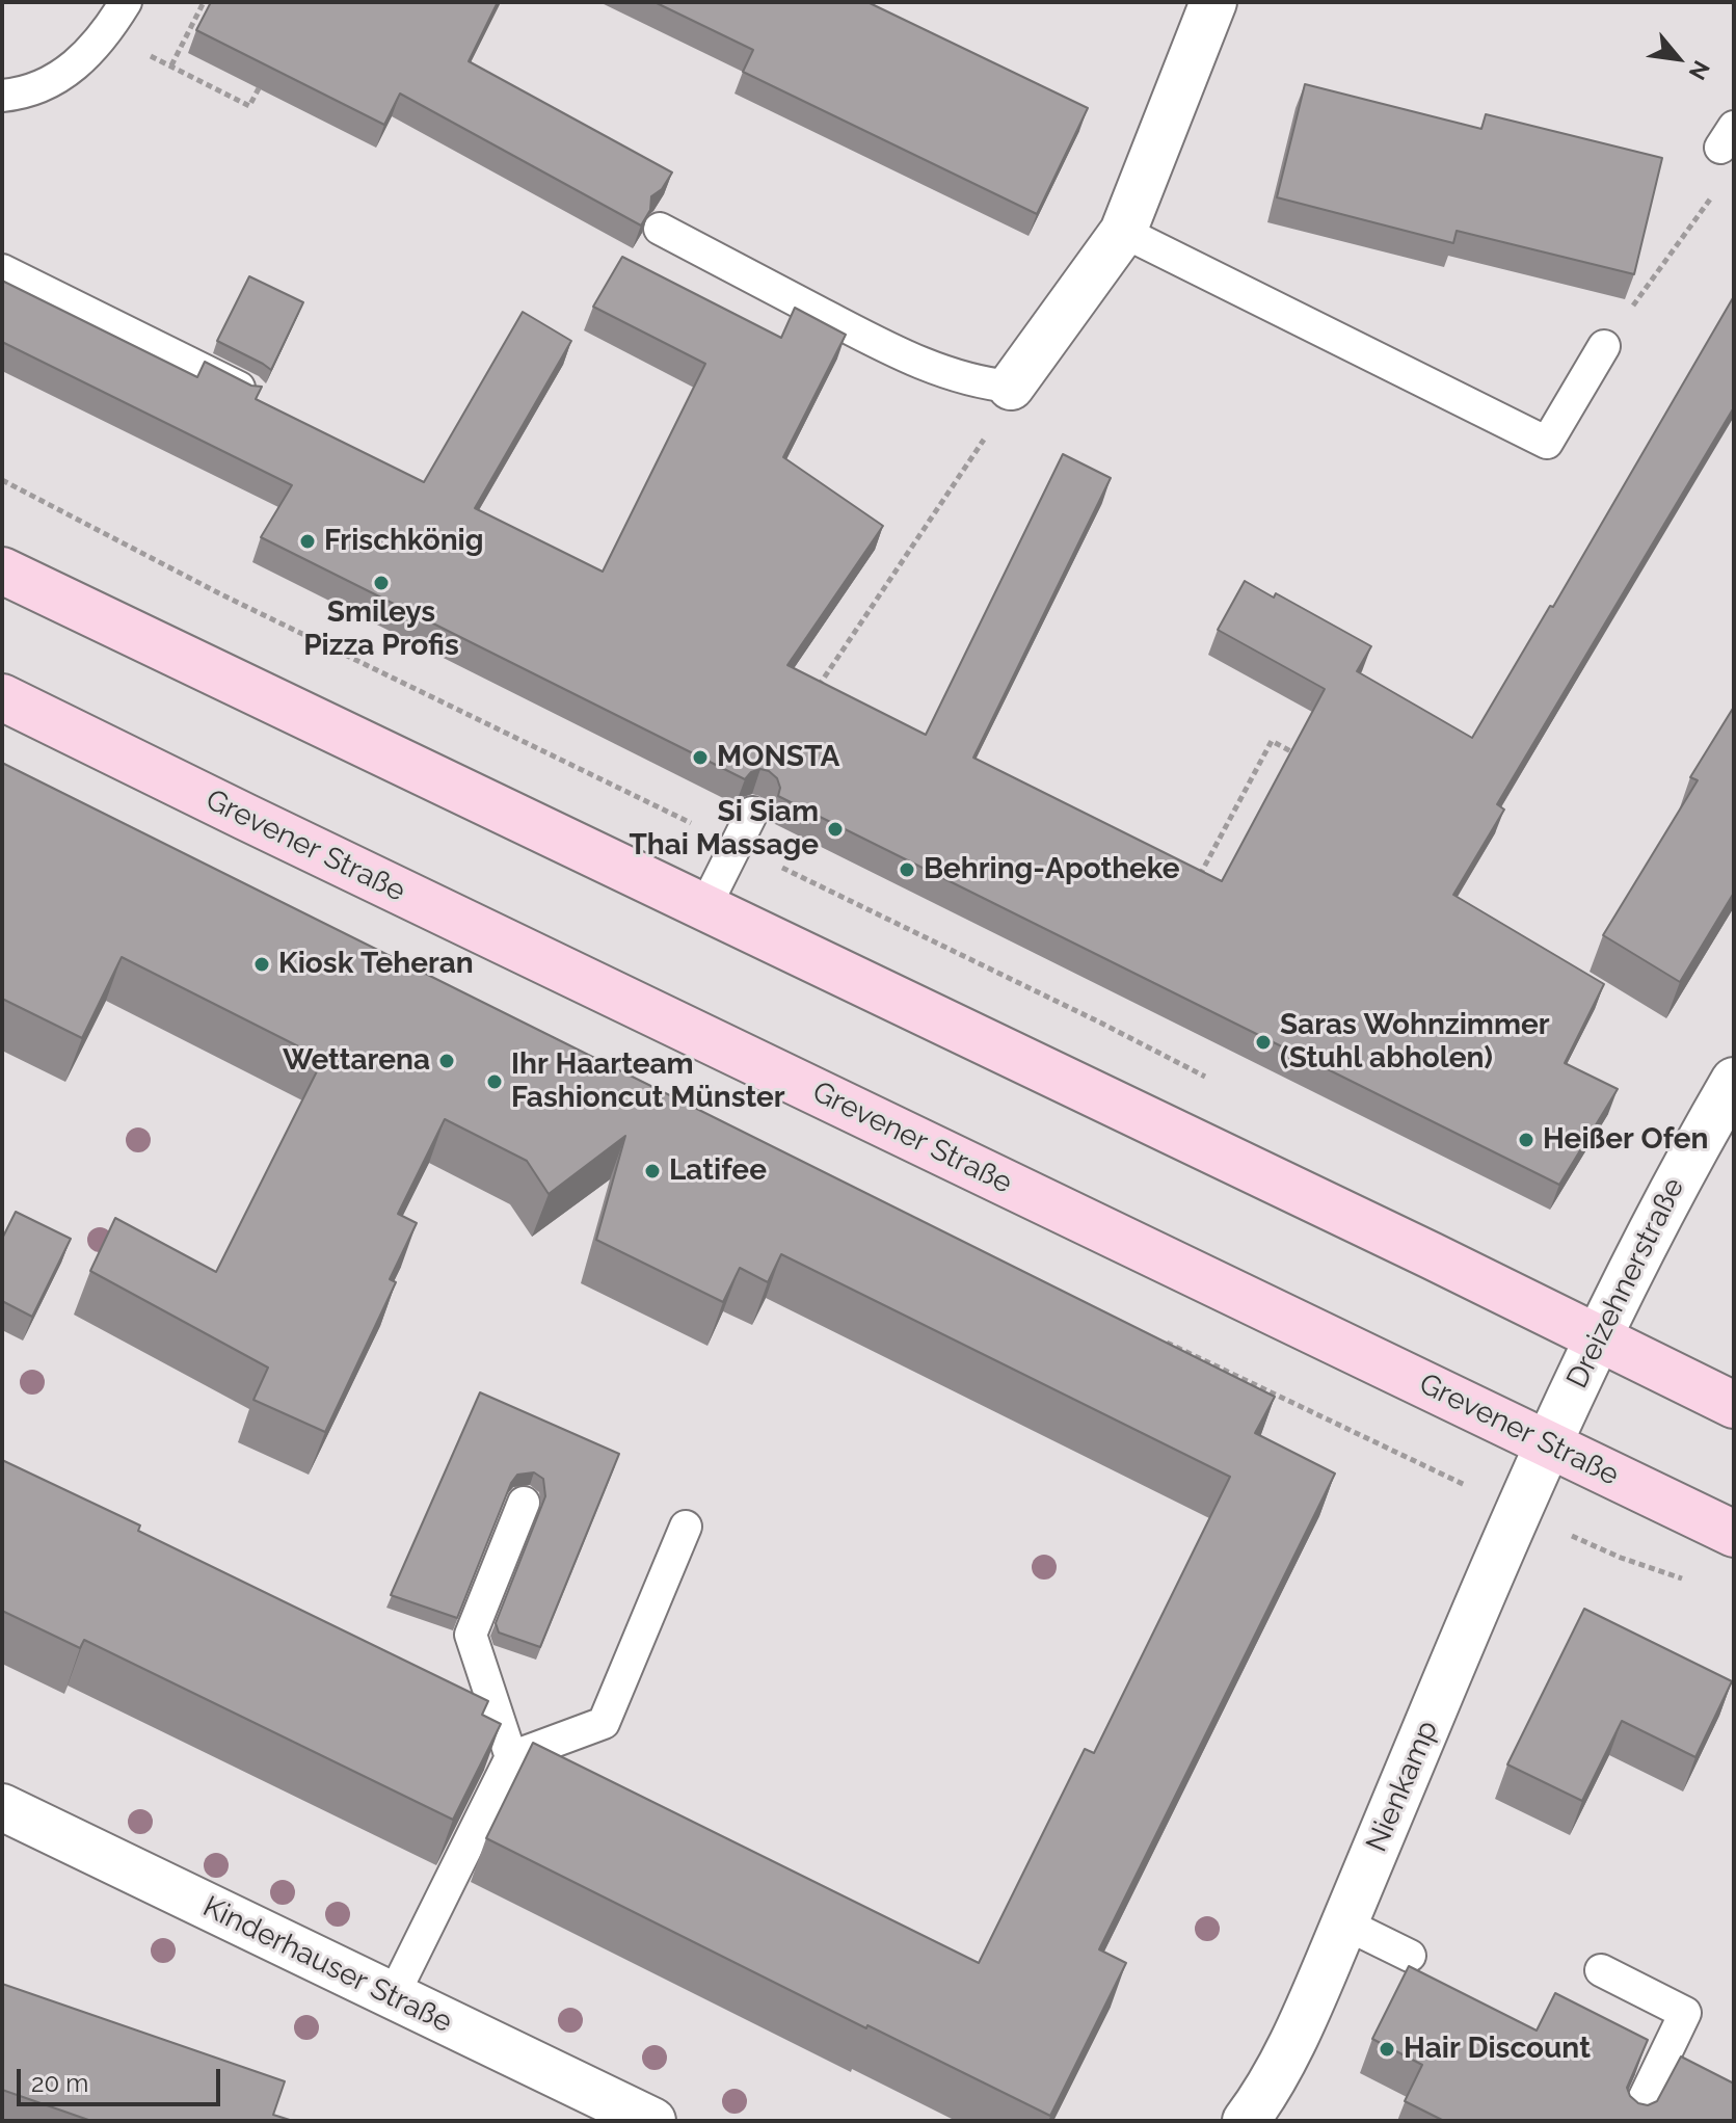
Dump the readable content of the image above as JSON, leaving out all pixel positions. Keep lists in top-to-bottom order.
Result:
{
  "streets": {
    "main road": ["Grevener Straße"],
    "street": ["Dreizehnerstraße", "Nienkamp", "Kinderhauser Straße"]
  },
  "crossings": [
    ["Grevener Straße", "Dreizehnerstraße"],
    ["Grevener Straße", "Nienkamp"],
    ["Dreizehnerstraße", "Nienkamp"]
  ],
  "places": [
    "Frischkönig",
    "Smileys Pizza Profis",
    "MONSTA",
    "Si Siam Thai Massage",
    "Behring-Apotheke",
    "Kiosk Teheran",
    "Saras Wohnzimmer (Stuhl abholen)",
    "Wettarena",
    "Ihr Haarteam Fashioncut Münster",
    "Heißer Ofen",
    "Latifee",
    "Hair Discount"
  ],
  "scale_bar": "20 m",
  "north": "bottom right"
}
